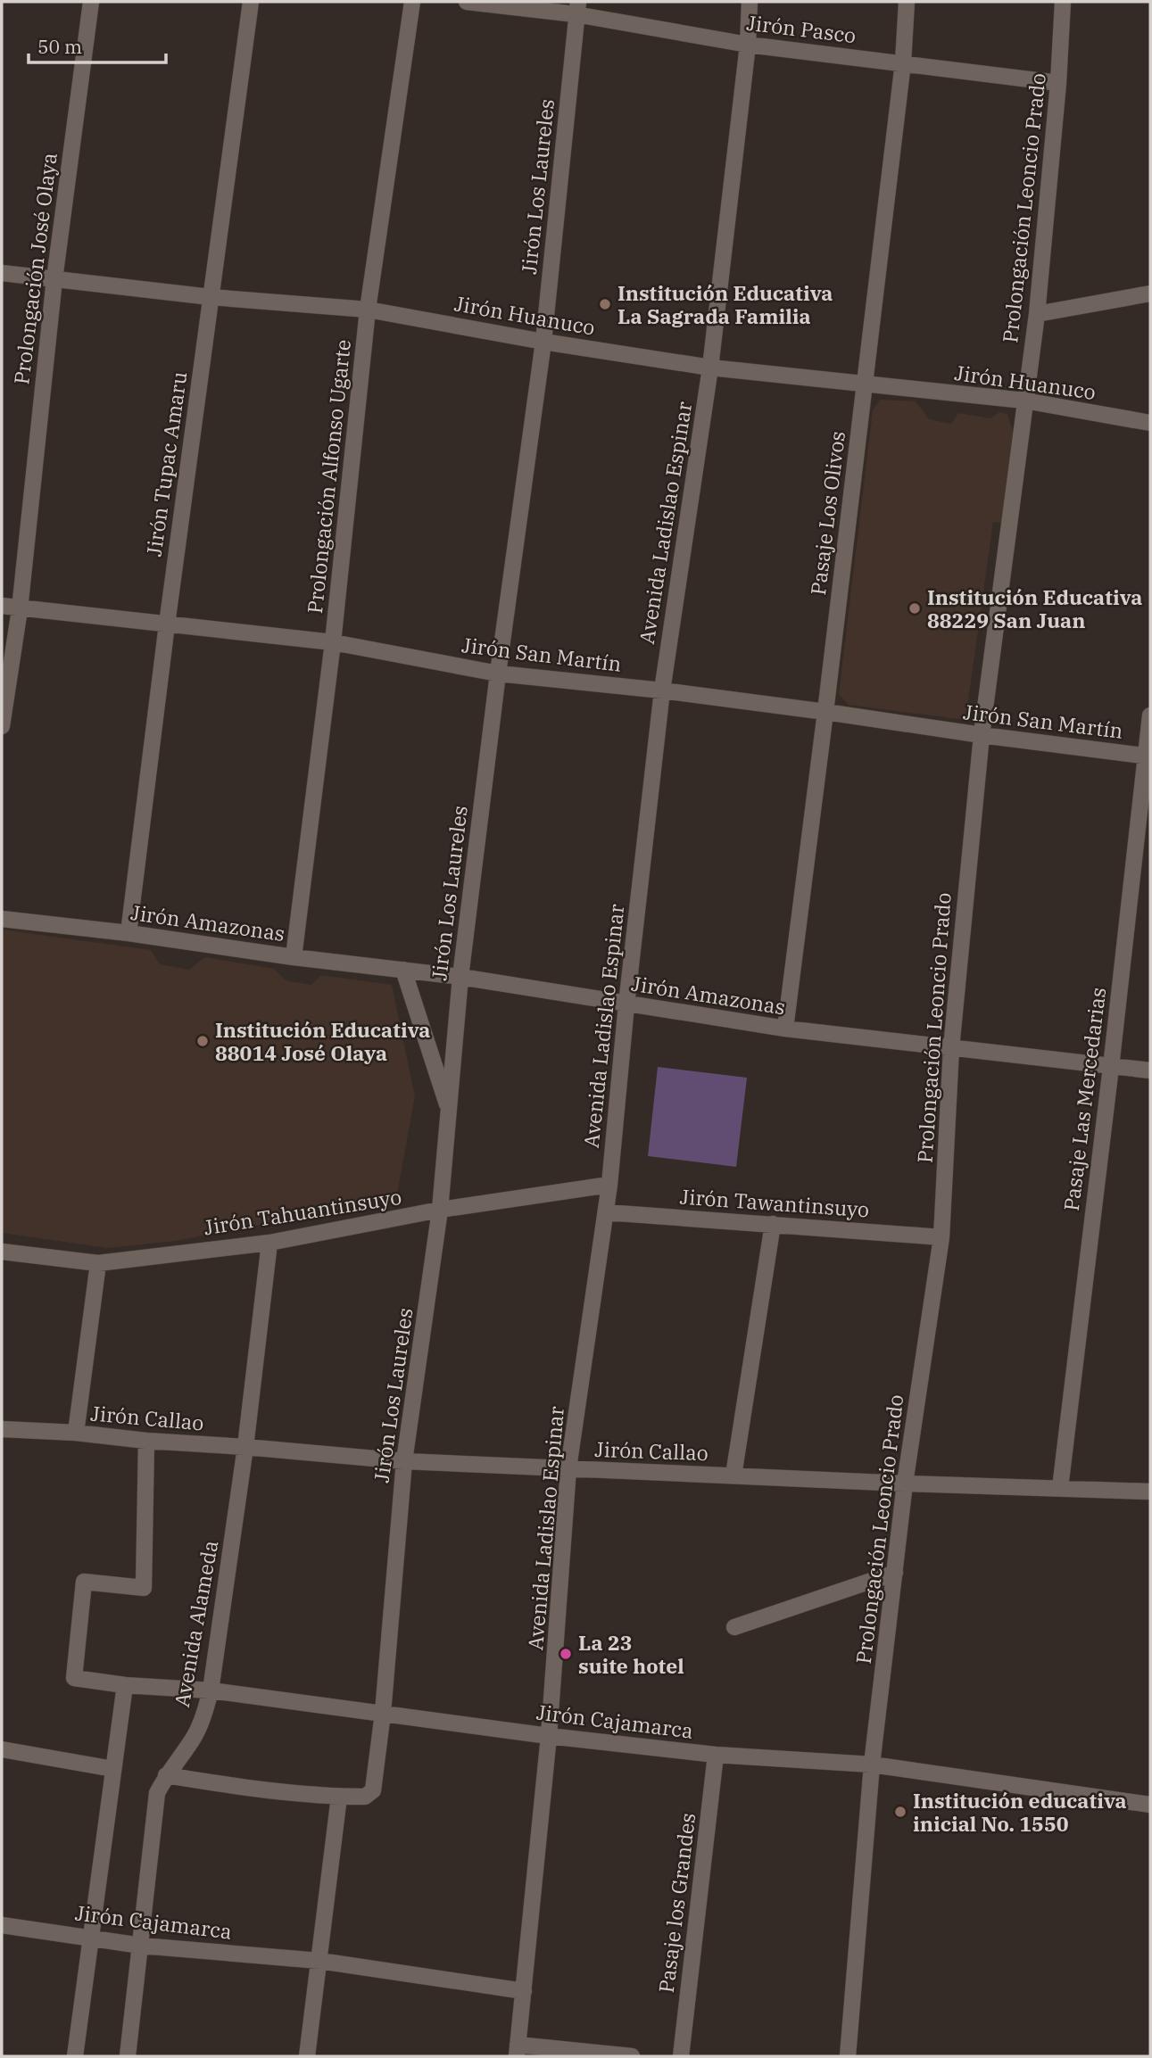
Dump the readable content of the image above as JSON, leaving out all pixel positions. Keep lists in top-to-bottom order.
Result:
{
  "streets": {
    "street": [
      "Jirón Pasco",
      "Jirón Los Laureles",
      "Prolongación Leoncio Prado",
      "Prolongación José Olaya",
      "Jirón Huanuco",
      "Jirón Tupac Amaru",
      "Prolongación Alfonso Ugarte",
      "Pasaje Los Olivos",
      "Avenida Ladislao Espinar",
      "Jirón San Martín",
      "Jirón Amazonas",
      "Pasaje Las Mercedarias",
      "Jirón Tawantinsuyo",
      "Jirón Tahuantinsuyo",
      "Jirón Callao",
      "Avenida Alameda",
      "Jirón Cajamarca",
      "Pasaje los Grandes"
    ]
  },
  "crossings": [
    ["Jirón Pasco", "Jirón Los Laureles"],
    ["Jirón Pasco", "Prolongación Leoncio Prado"],
    ["Jirón Pasco", "Pasaje Los Olivos"],
    ["Jirón Pasco", "Avenida Ladislao Espinar"],
    ["Jirón Los Laureles", "Jirón Huanuco"],
    ["Jirón Los Laureles", "Jirón San Martín"],
    ["Jirón Los Laureles", "Jirón Amazonas"],
    ["Jirón Los Laureles", "Jirón Tahuantinsuyo"],
    ["Jirón Los Laureles", "Jirón Callao"],
    ["Jirón Los Laureles", "Jirón Cajamarca"],
    ["Prolongación Leoncio Prado", "Jirón Huanuco"],
    ["Prolongación Leoncio Prado", "Jirón San Martín"],
    ["Prolongación Leoncio Prado", "Jirón Amazonas"],
    ["Prolongación Leoncio Prado", "Jirón Tawantinsuyo"],
    ["Prolongación Leoncio Prado", "Jirón Callao"],
    ["Prolongación Leoncio Prado", "Jirón Cajamarca"],
    ["Prolongación José Olaya", "Jirón Huanuco"],
    ["Prolongación José Olaya", "Jirón San Martín"],
    ["Jirón Huanuco", "Jirón Tupac Amaru"],
    ["Jirón Huanuco", "Prolongación Alfonso Ugarte"],
    ["Jirón Huanuco", "Pasaje Los Olivos"],
    ["Jirón Huanuco", "Avenida Ladislao Espinar"],
    ["Jirón Tupac Amaru", "Jirón San Martín"],
    ["Jirón Tupac Amaru", "Jirón Amazonas"],
    ["Prolongación Alfonso Ugarte", "Jirón San Martín"],
    ["Prolongación Alfonso Ugarte", "Jirón Amazonas"],
    ["Pasaje Los Olivos", "Jirón San Martín"],
    ["Pasaje Los Olivos", "Jirón Amazonas"],
    ["Avenida Ladislao Espinar", "Jirón San Martín"],
    ["Avenida Ladislao Espinar", "Jirón Amazonas"],
    ["Avenida Ladislao Espinar", "Jirón Tawantinsuyo"],
    ["Avenida Ladislao Espinar", "Jirón Tahuantinsuyo"],
    ["Avenida Ladislao Espinar", "Jirón Callao"],
    ["Avenida Ladislao Espinar", "Jirón Cajamarca"],
    ["Jirón San Martín", "Pasaje Las Mercedarias"],
    ["Jirón Amazonas", "Pasaje Las Mercedarias"],
    ["Pasaje Las Mercedarias", "Jirón Callao"],
    ["Jirón Tahuantinsuyo", "Avenida Alameda"],
    ["Jirón Callao", "Avenida Alameda"],
    ["Jirón Callao", "Jirón Cajamarca"],
    ["Avenida Alameda", "Jirón Cajamarca"],
    ["Jirón Cajamarca", "Pasaje los Grandes"]
  ],
  "places": [
    "Institución Educativa La Sagrada Familia",
    "Institución Educativa 88229 San Juan",
    "Institución Educativa 88014 José Olaya",
    "La 23 suite hotel",
    "Institución educativa inicial No. 1550"
  ],
  "scale_bar": "50 m"
}
